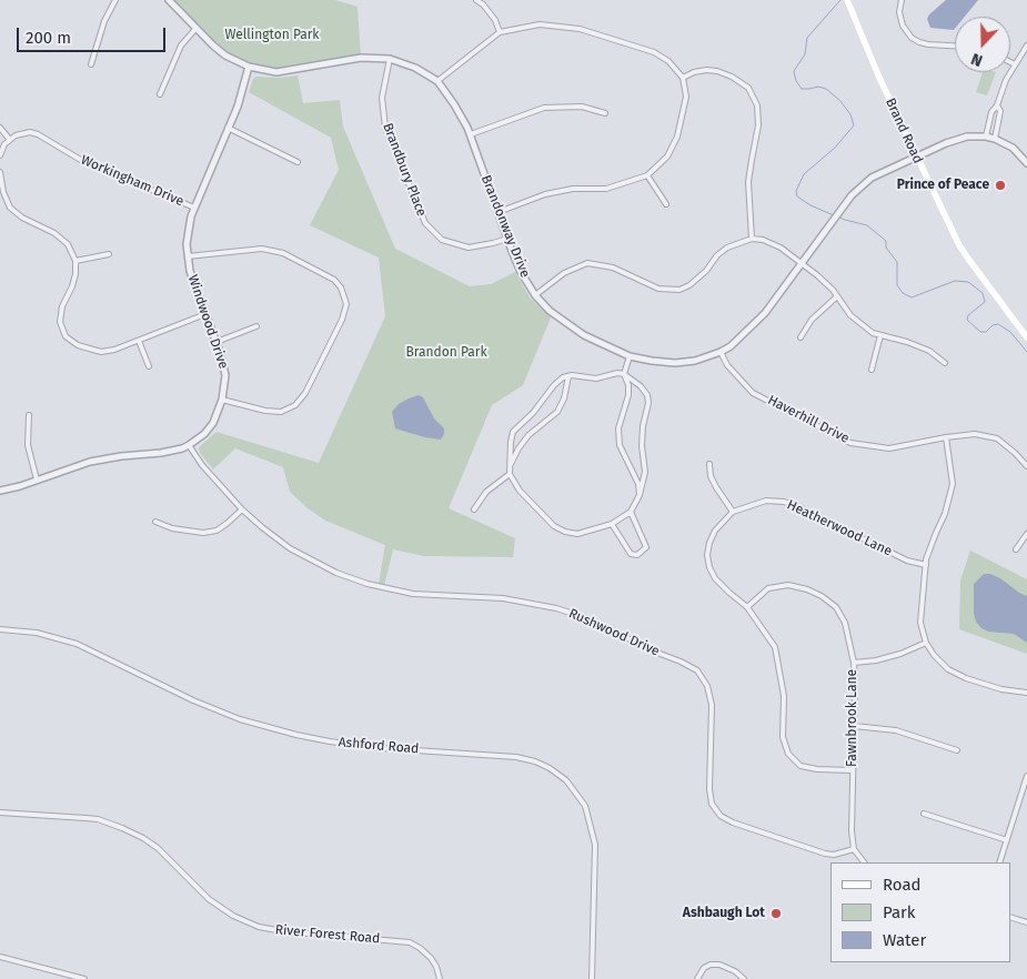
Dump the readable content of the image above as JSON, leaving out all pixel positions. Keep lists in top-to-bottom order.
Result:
{
  "streets": {
    "main road": ["Brand Road"],
    "street": [
      "Brandbury Place",
      "Workingham Drive",
      "Brandonway Drive",
      "Windwood Drive",
      "Haverhill Drive",
      "Heatherwood Lane",
      "Rushwood Drive",
      "Fawnbrook Lane",
      "Ashford Road",
      "River Forest Road"
    ]
  },
  "crossings": [
    ["Brand Road", "Brandonway Drive"],
    ["Brandbury Place", "Brandonway Drive"],
    ["Workingham Drive", "Windwood Drive"],
    ["Brandonway Drive", "Windwood Drive"],
    ["Brandonway Drive", "Haverhill Drive"],
    ["Windwood Drive", "Rushwood Drive"],
    ["Heatherwood Lane", "Fawnbrook Lane"],
    ["Rushwood Drive", "Fawnbrook Lane"]
  ],
  "parks": ["Wellington Park", "Brandon Park"],
  "places": ["Prince of Peace", "Ashbaugh Lot"],
  "legend": ["Road", "Park", "Water"],
  "scale_bar": "200 m",
  "north": "bottom"
}
